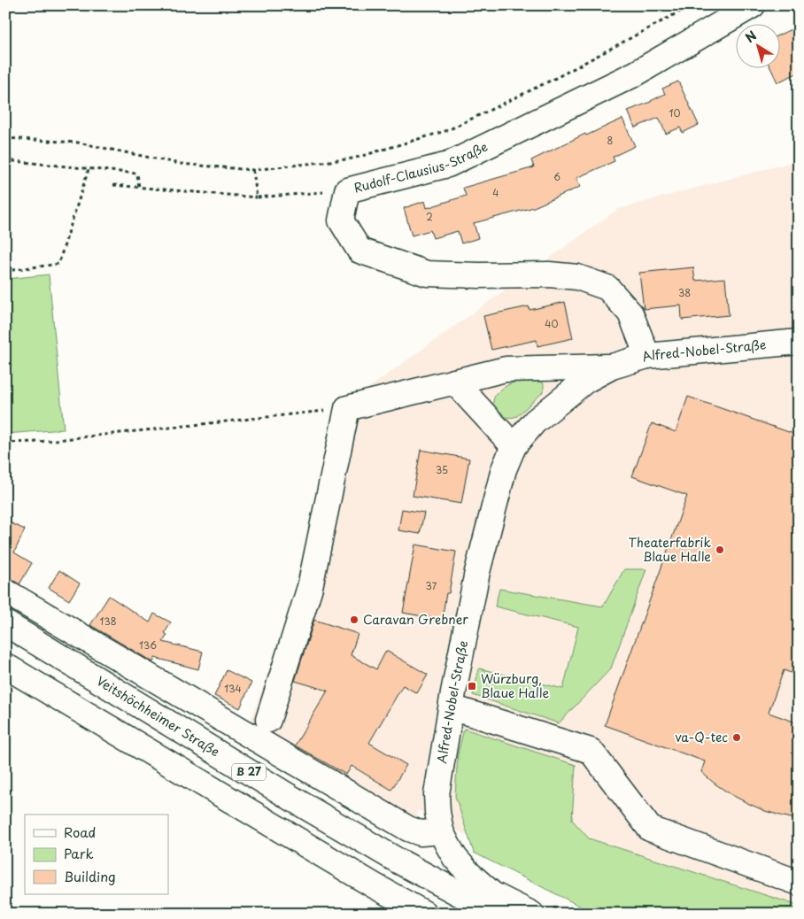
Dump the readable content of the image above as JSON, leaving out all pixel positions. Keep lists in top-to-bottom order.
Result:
{
  "streets": {
    "main road": [
      "Rudolf-Clausius-Straße",
      "Alfred-Nobel-Straße",
      "Veitshöchheimer Straße",
      "B 27"
    ]
  },
  "crossings": [
    ["Rudolf-Clausius-Straße", "Alfred-Nobel-Straße"]
  ],
  "places": {
    "other": ["Theaterfabrik Blaue Halle", "Caravan Grebner", "va-Q-tec"],
    "transit": ["Würzburg, Blaue Halle"]
  },
  "house_numbers": [
    "10",
    "8",
    "6",
    "4",
    "2",
    "38",
    "40",
    "35",
    "37",
    "138",
    "136",
    "134"
  ],
  "legend": ["Road", "Park", "Building"],
  "north": "top left"
}
